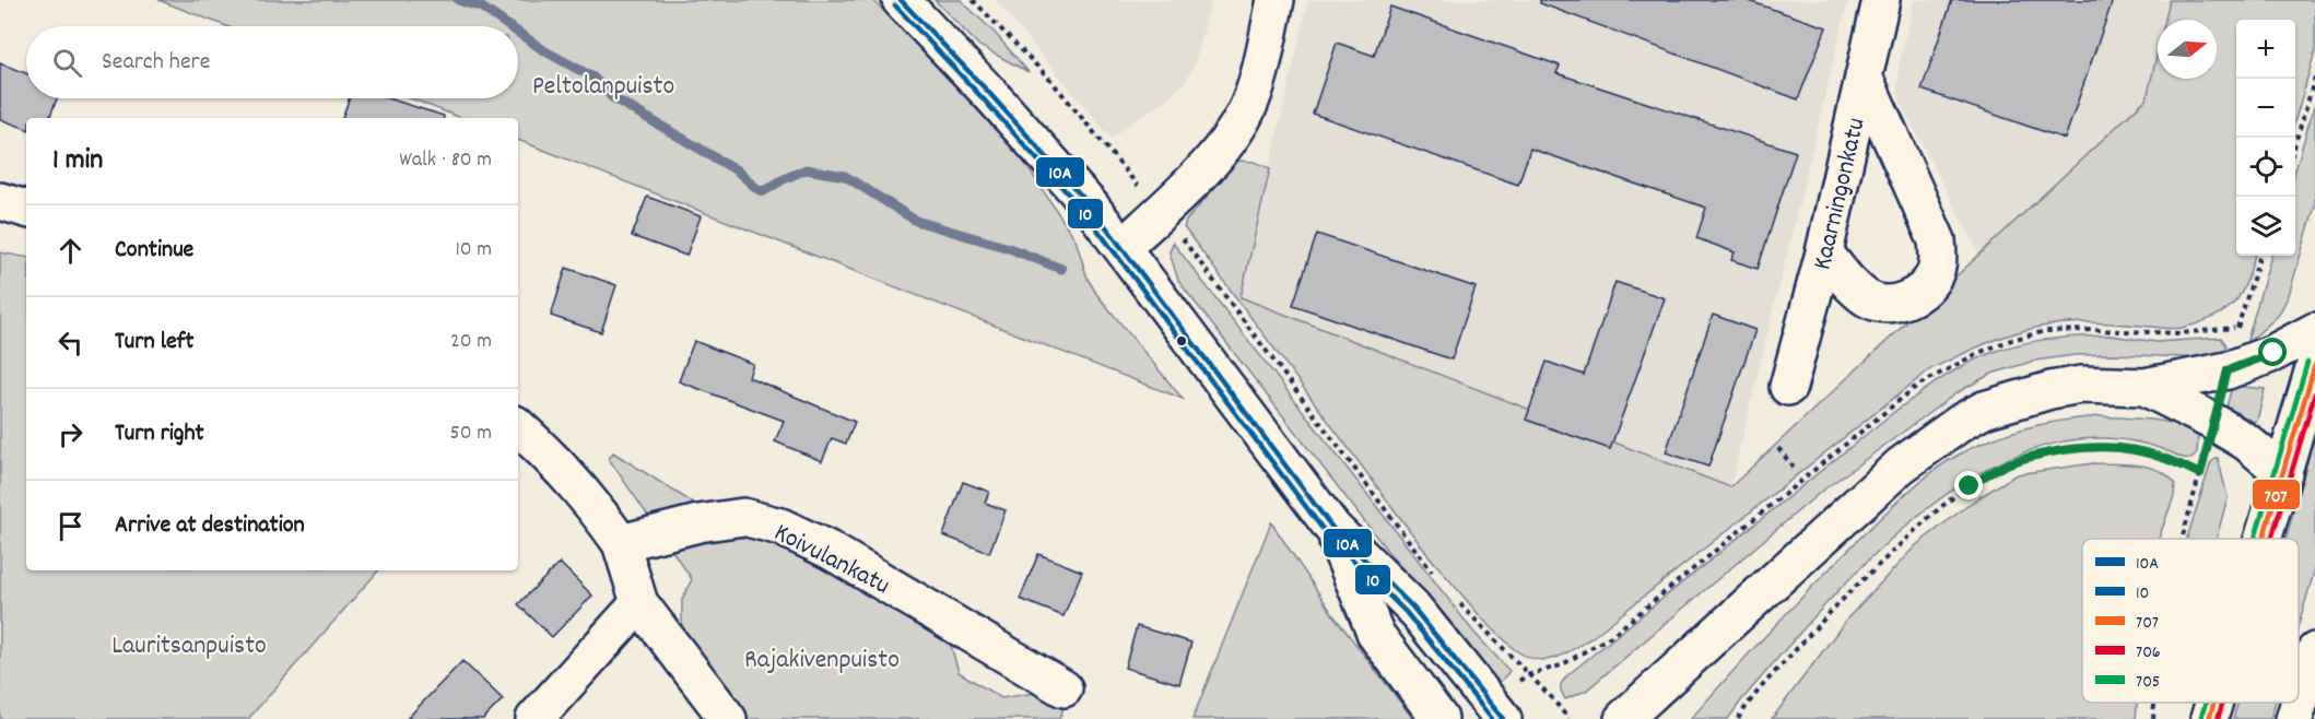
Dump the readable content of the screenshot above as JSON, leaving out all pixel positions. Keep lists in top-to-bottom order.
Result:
{
  "streets": {
    "main road": ["Kaarningonkatu", "Koivulankatu"]
  },
  "parks": ["Peltolanpuisto", "Lauritsanpuisto", "Rajakivenpuisto"],
  "lines": [
    "transit line 10A",
    "transit line 10",
    "transit line 705",
    "transit line 707",
    "transit line 706"
  ],
  "legend": [
    "10A",
    "10",
    "707",
    "706",
    "705"
  ],
  "north": "right",
  "page": {
    "map_buttons": ["+", "−"],
    "search": "Search here",
    "heading": ["1 min", "Walk · 80 m"],
    "list": [
      ["Continue", "10 m"],
      ["Turn left", "20 m"],
      ["Turn right", "50 m"],
      "Arrive at destination"
    ]
  }
}
